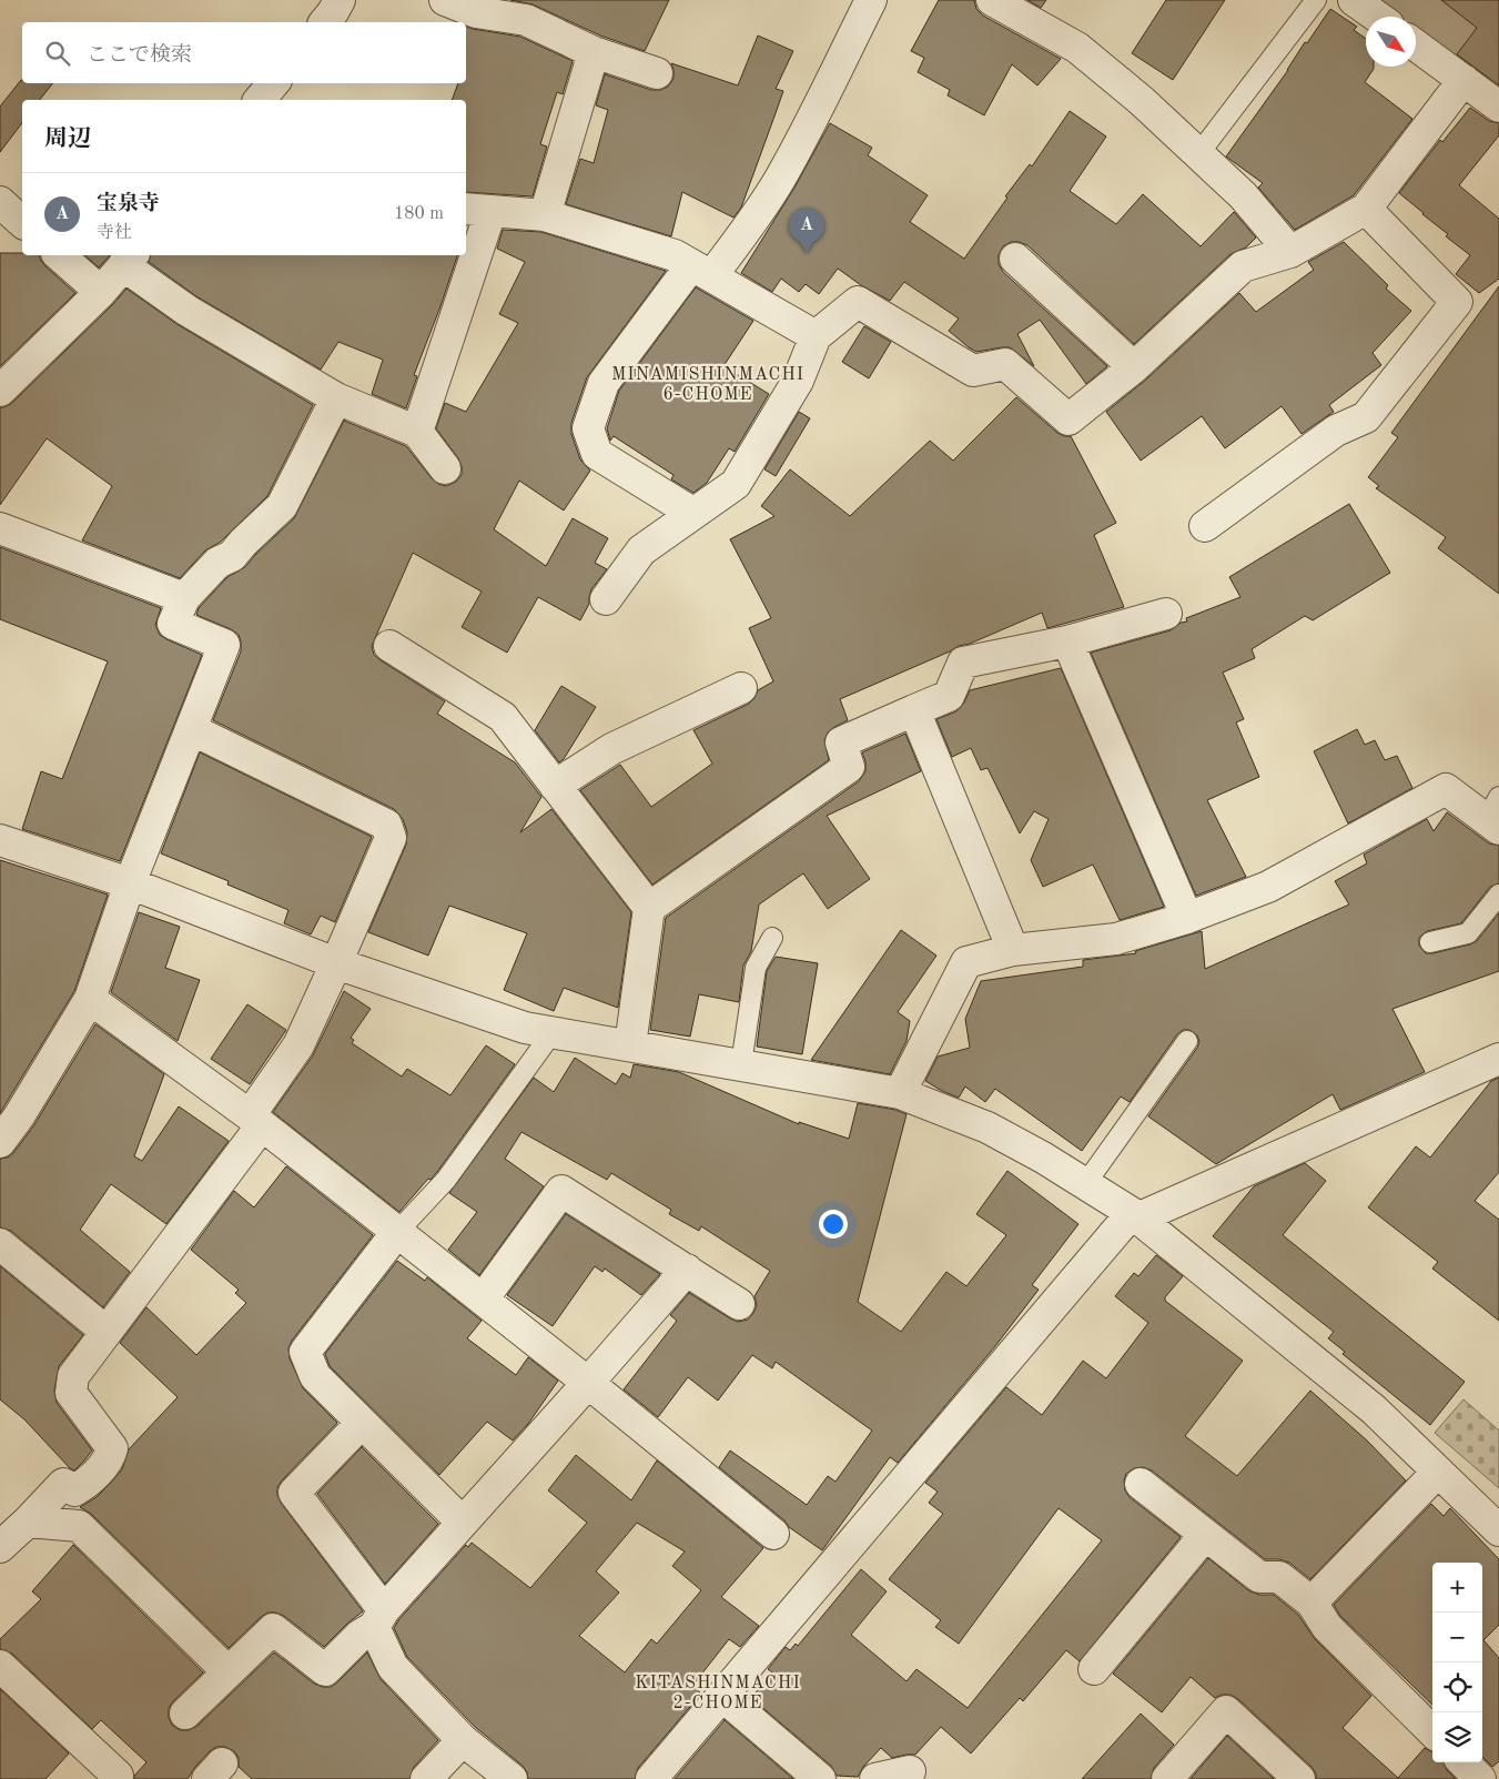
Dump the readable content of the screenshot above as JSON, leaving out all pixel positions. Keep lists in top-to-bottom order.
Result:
{
  "districts": ["MINAMISHINMACHI 6-CHOME", "KITASHINMACHI 2-CHOME"],
  "north": "bottom right",
  "page": {
    "search": "ここで検索",
    "heading": "周辺",
    "list": [
      {
        "mark": "A",
        "name": "宝泉寺",
        "note": "寺社",
        "value": "180 m"
      }
    ],
    "pins": "A",
    "map_buttons": ["+", "−"]
  }
}
